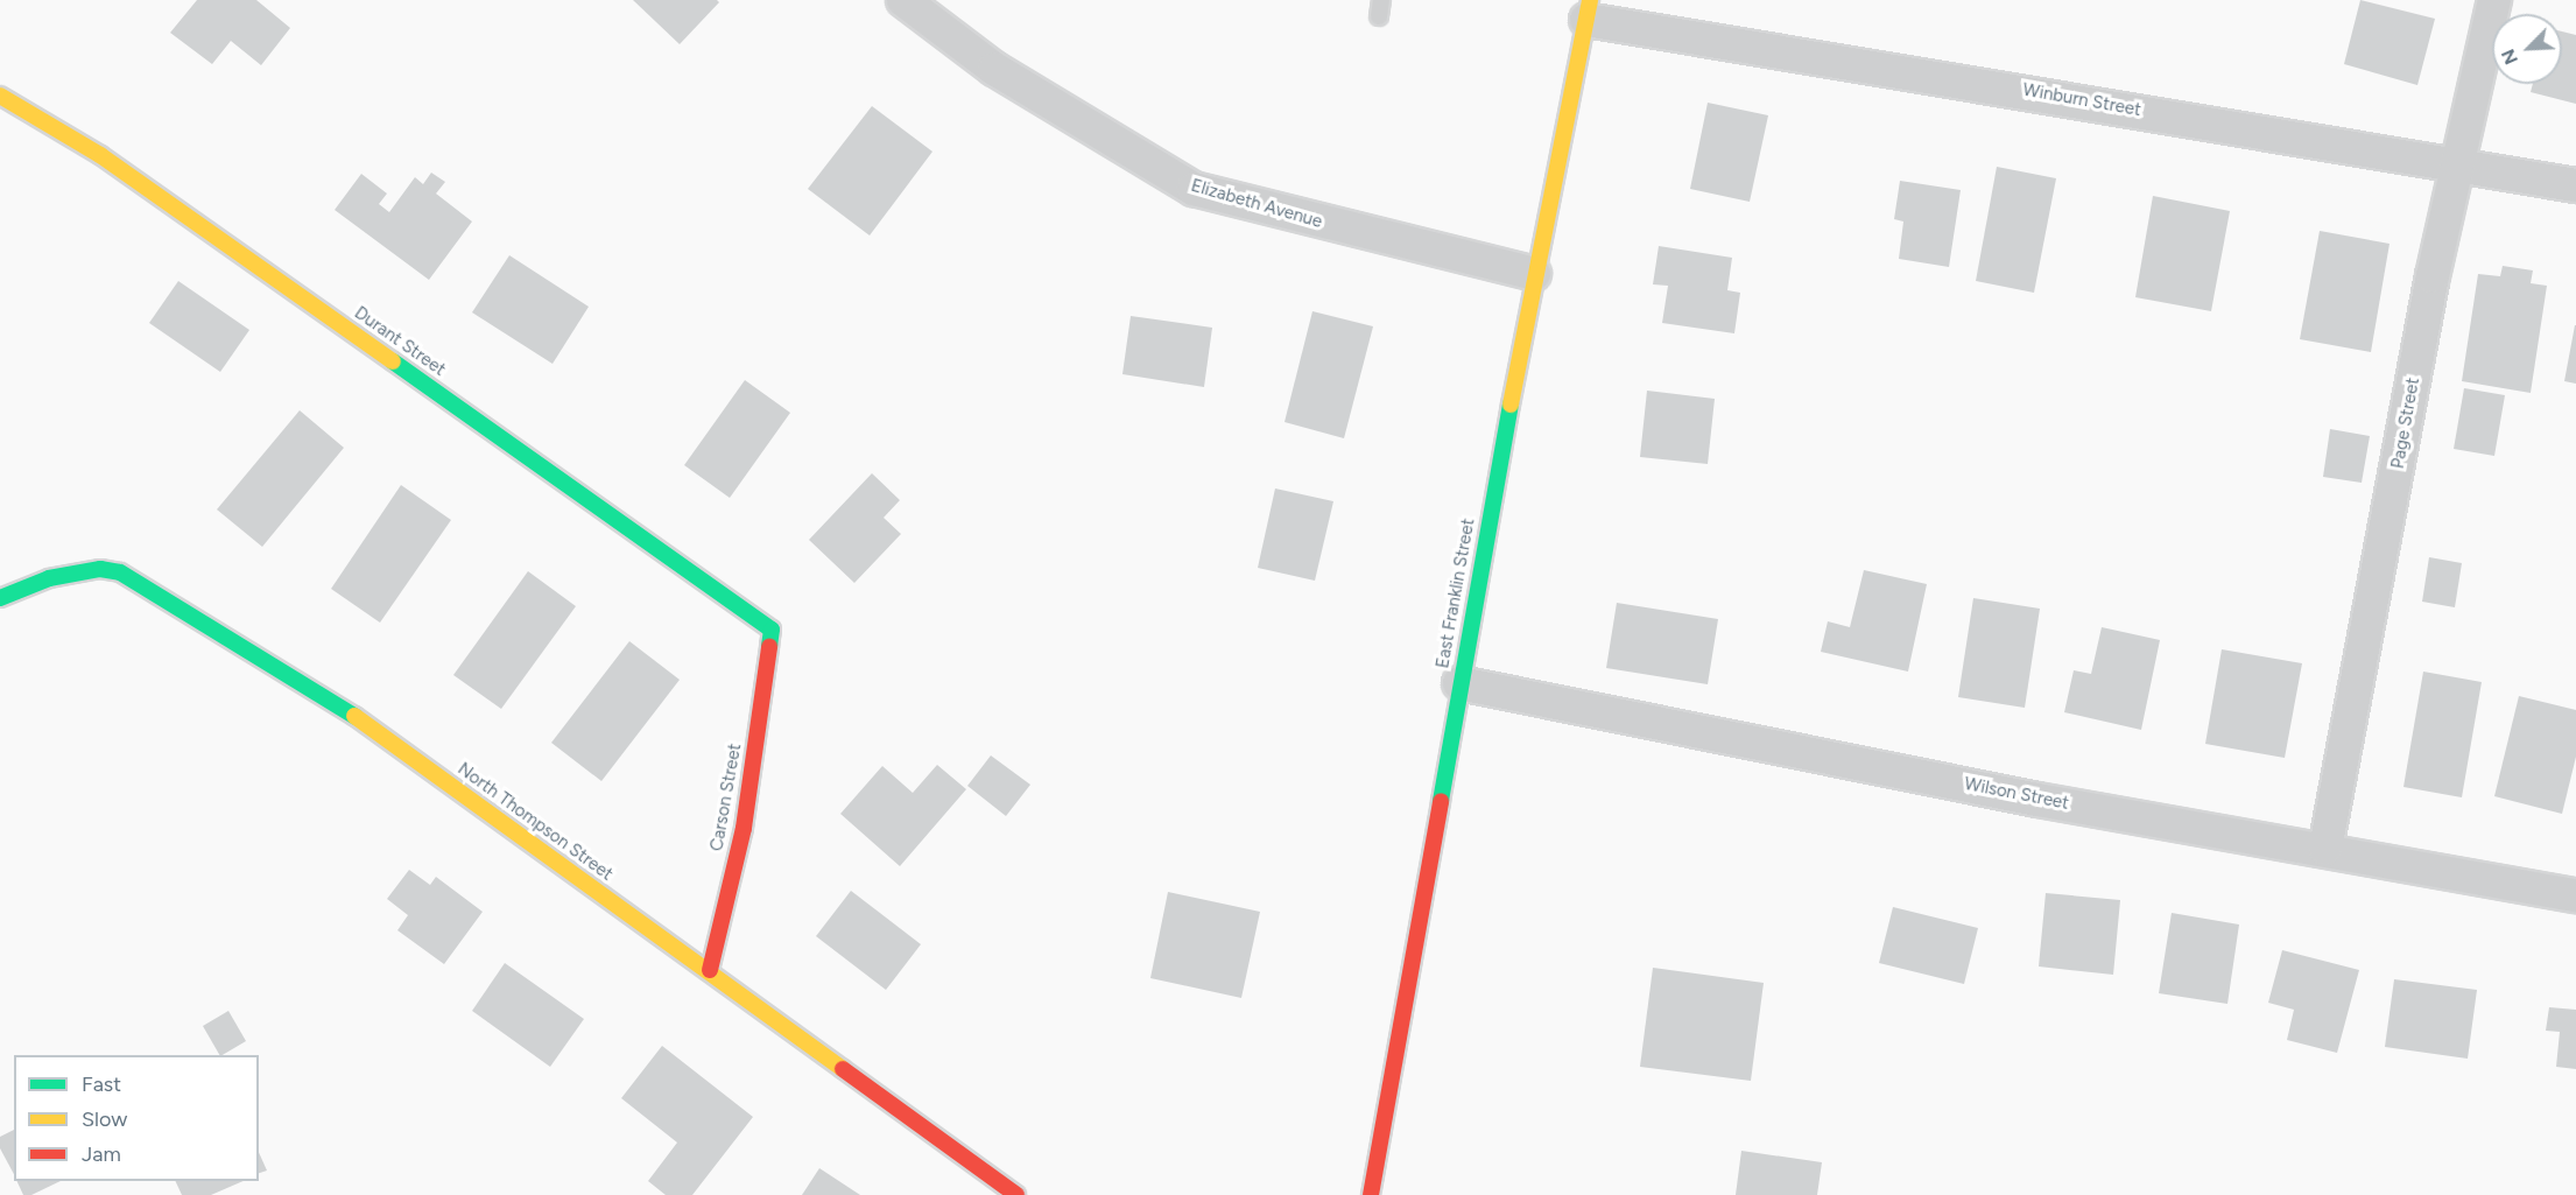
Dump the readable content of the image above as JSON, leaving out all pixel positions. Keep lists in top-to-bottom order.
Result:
{
  "streets": {
    "street": [
      "Winburn Street",
      "Elizabeth Avenue",
      "Durant Street",
      "Page Street",
      "East Franklin Street",
      "Wilson Street",
      "Carson Street",
      "North Thompson Street"
    ]
  },
  "crossings": [
    ["Winburn Street", "Page Street"],
    ["Winburn Street", "East Franklin Street"],
    ["Elizabeth Avenue", "East Franklin Street"],
    ["Durant Street", "Carson Street"],
    ["Page Street", "Wilson Street"],
    ["East Franklin Street", "Wilson Street"],
    ["Carson Street", "North Thompson Street"]
  ],
  "legend": ["Fast", "Slow", "Jam"],
  "north": "bottom left"
}
